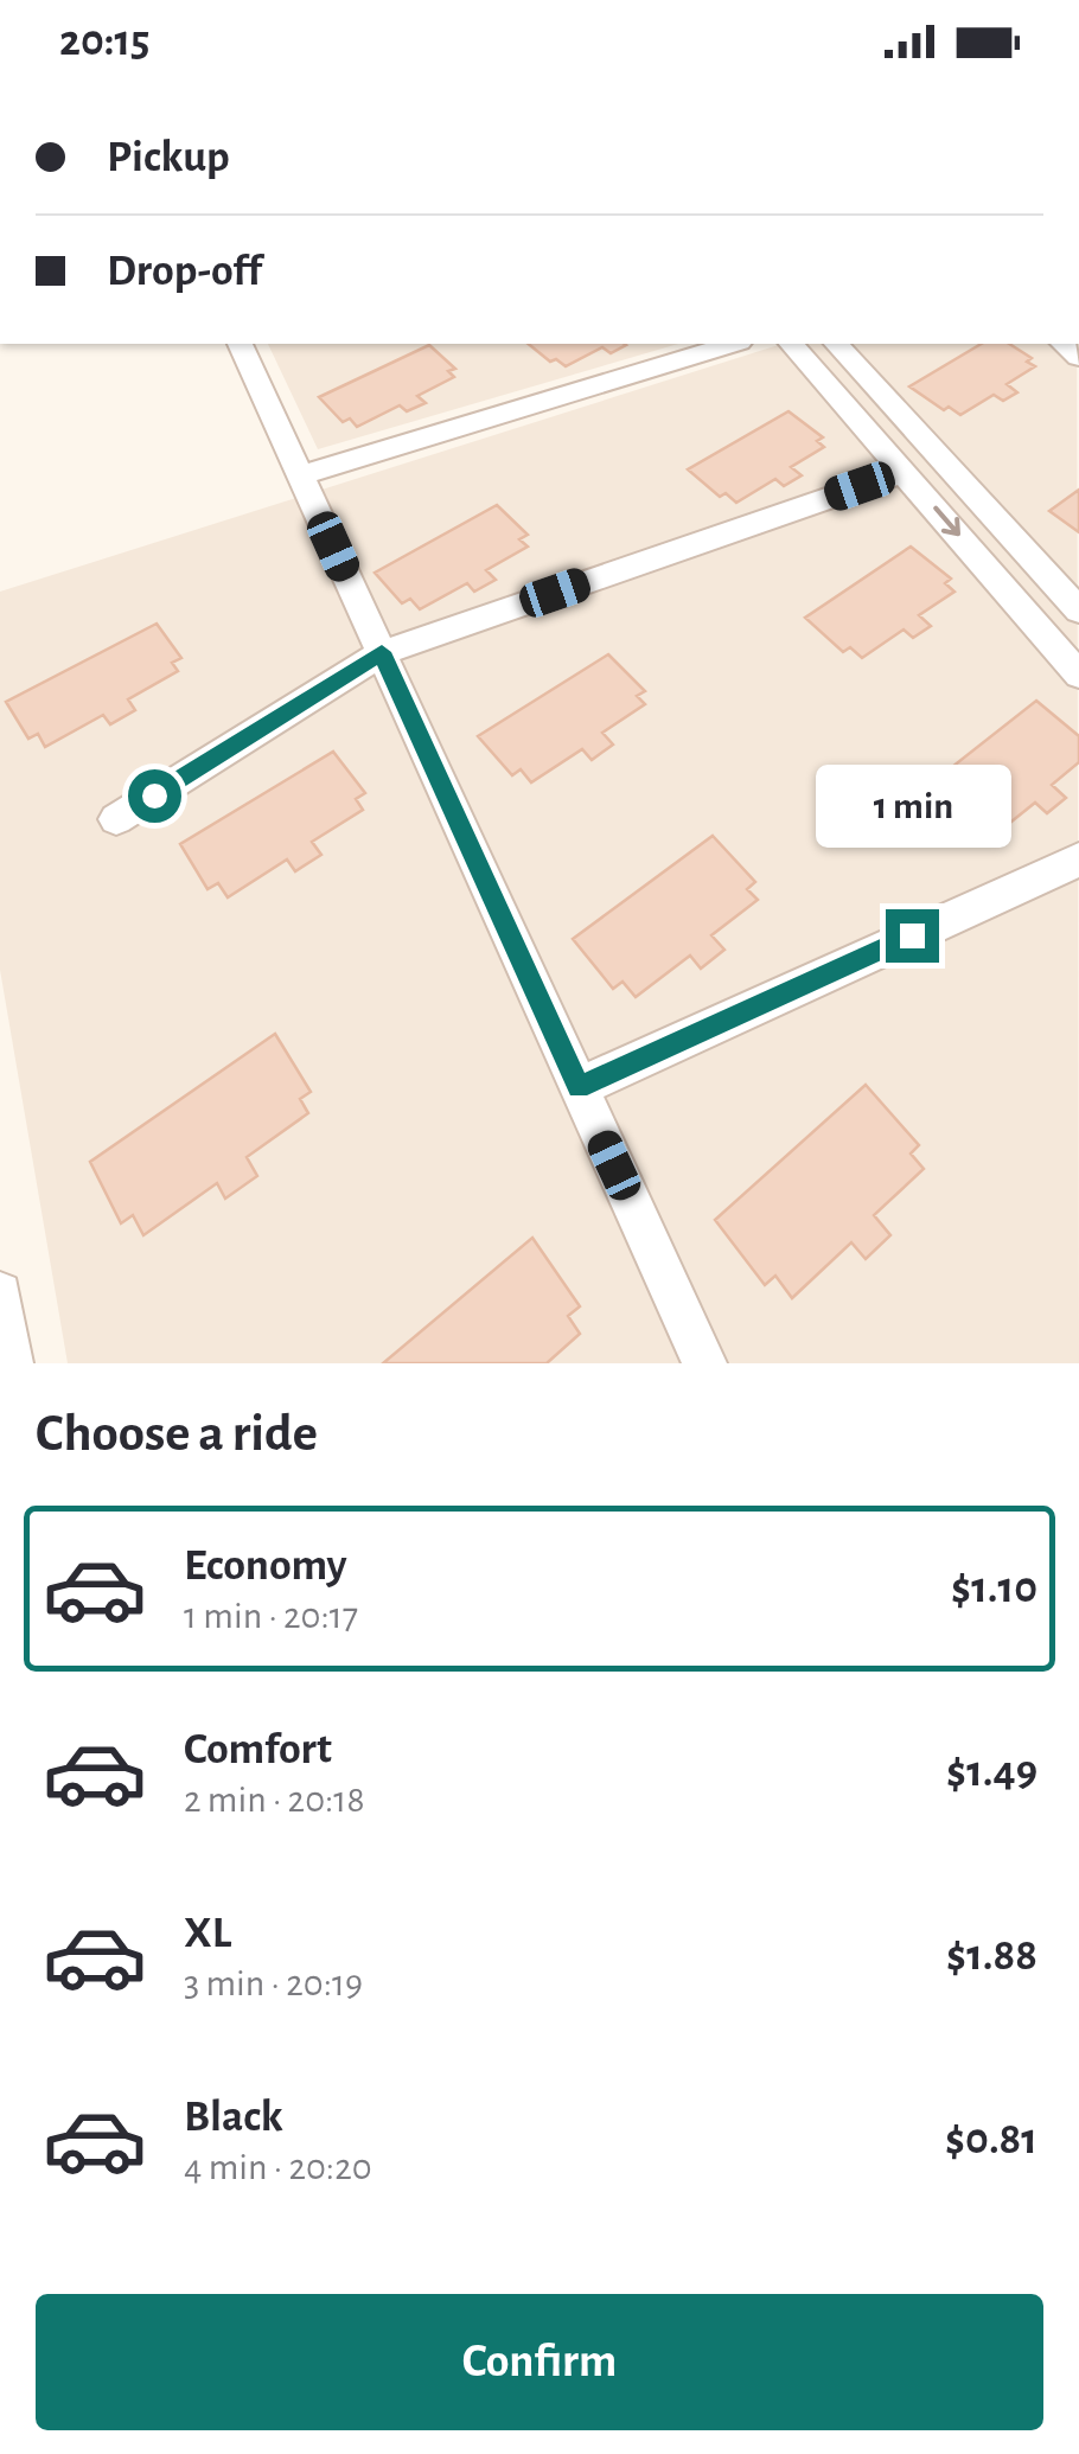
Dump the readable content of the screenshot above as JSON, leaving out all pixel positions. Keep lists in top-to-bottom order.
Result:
{
  "page": {
    "status": "20:15",
    "banner": ["Pickup", "Drop-off"],
    "bubble": "1 min",
    "heading": "Choose a ride",
    "list": [
      {
        "name": "Economy",
        "note": "1 min · 20:17",
        "value": "$1.10"
      },
      {
        "name": "Comfort",
        "note": "2 min · 20:18",
        "value": "$1.49"
      },
      {
        "name": "XL",
        "note": "3 min · 20:19",
        "value": "$1.88"
      },
      {
        "name": "Black",
        "note": "4 min · 20:20",
        "value": "$0.81"
      }
    ],
    "buttons": "Confirm"
  }
}
